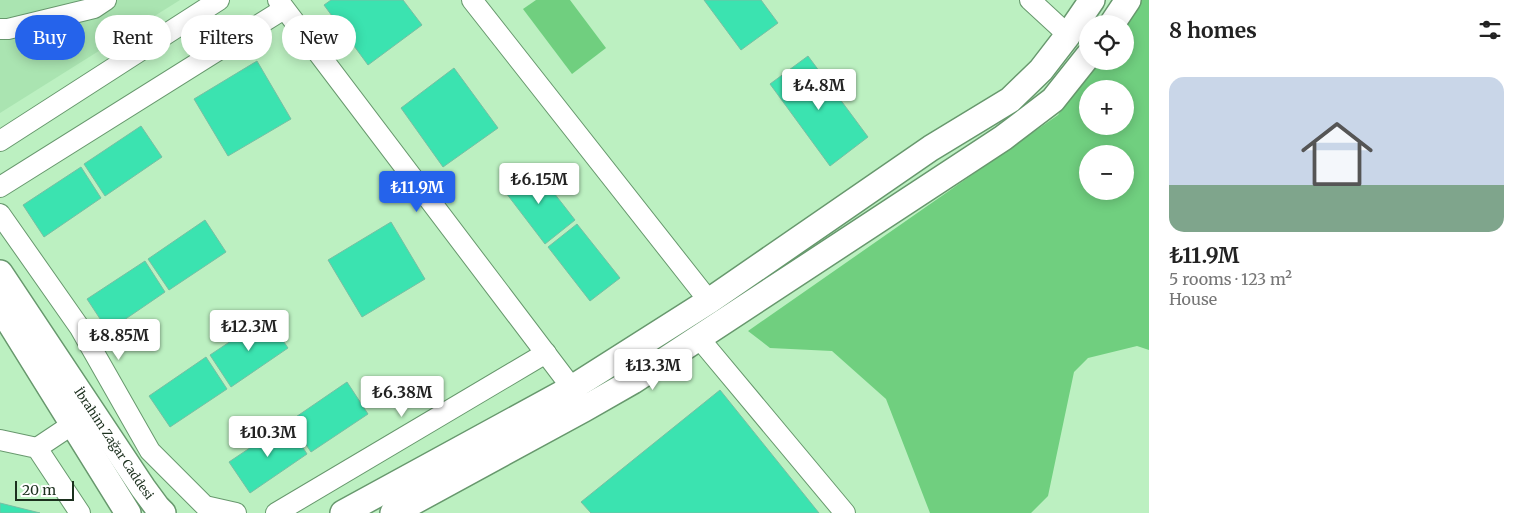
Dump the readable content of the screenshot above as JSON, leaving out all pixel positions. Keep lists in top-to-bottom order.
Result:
{
  "streets": {
    "main road": ["İbrahim Zağar Caddesi"]
  },
  "scale_bar": "20 m",
  "page": {
    "heading": "8 homes",
    "map_buttons": ["+", "−"],
    "chip": [
      "Buy",
      "Rent",
      "Filters",
      "New"
    ],
    "list": [
      {
        "name": "₺11.9M",
        "note": "5 rooms · 123 m² · House"
      }
    ],
    "price": [
      "₺4.8M",
      "₺6.15M",
      "₺11.9M",
      "₺12.3M",
      "₺8.85M",
      "₺13.3M",
      "₺6.38M",
      "₺10.3M"
    ],
    "scale": "20 m"
  }
}
